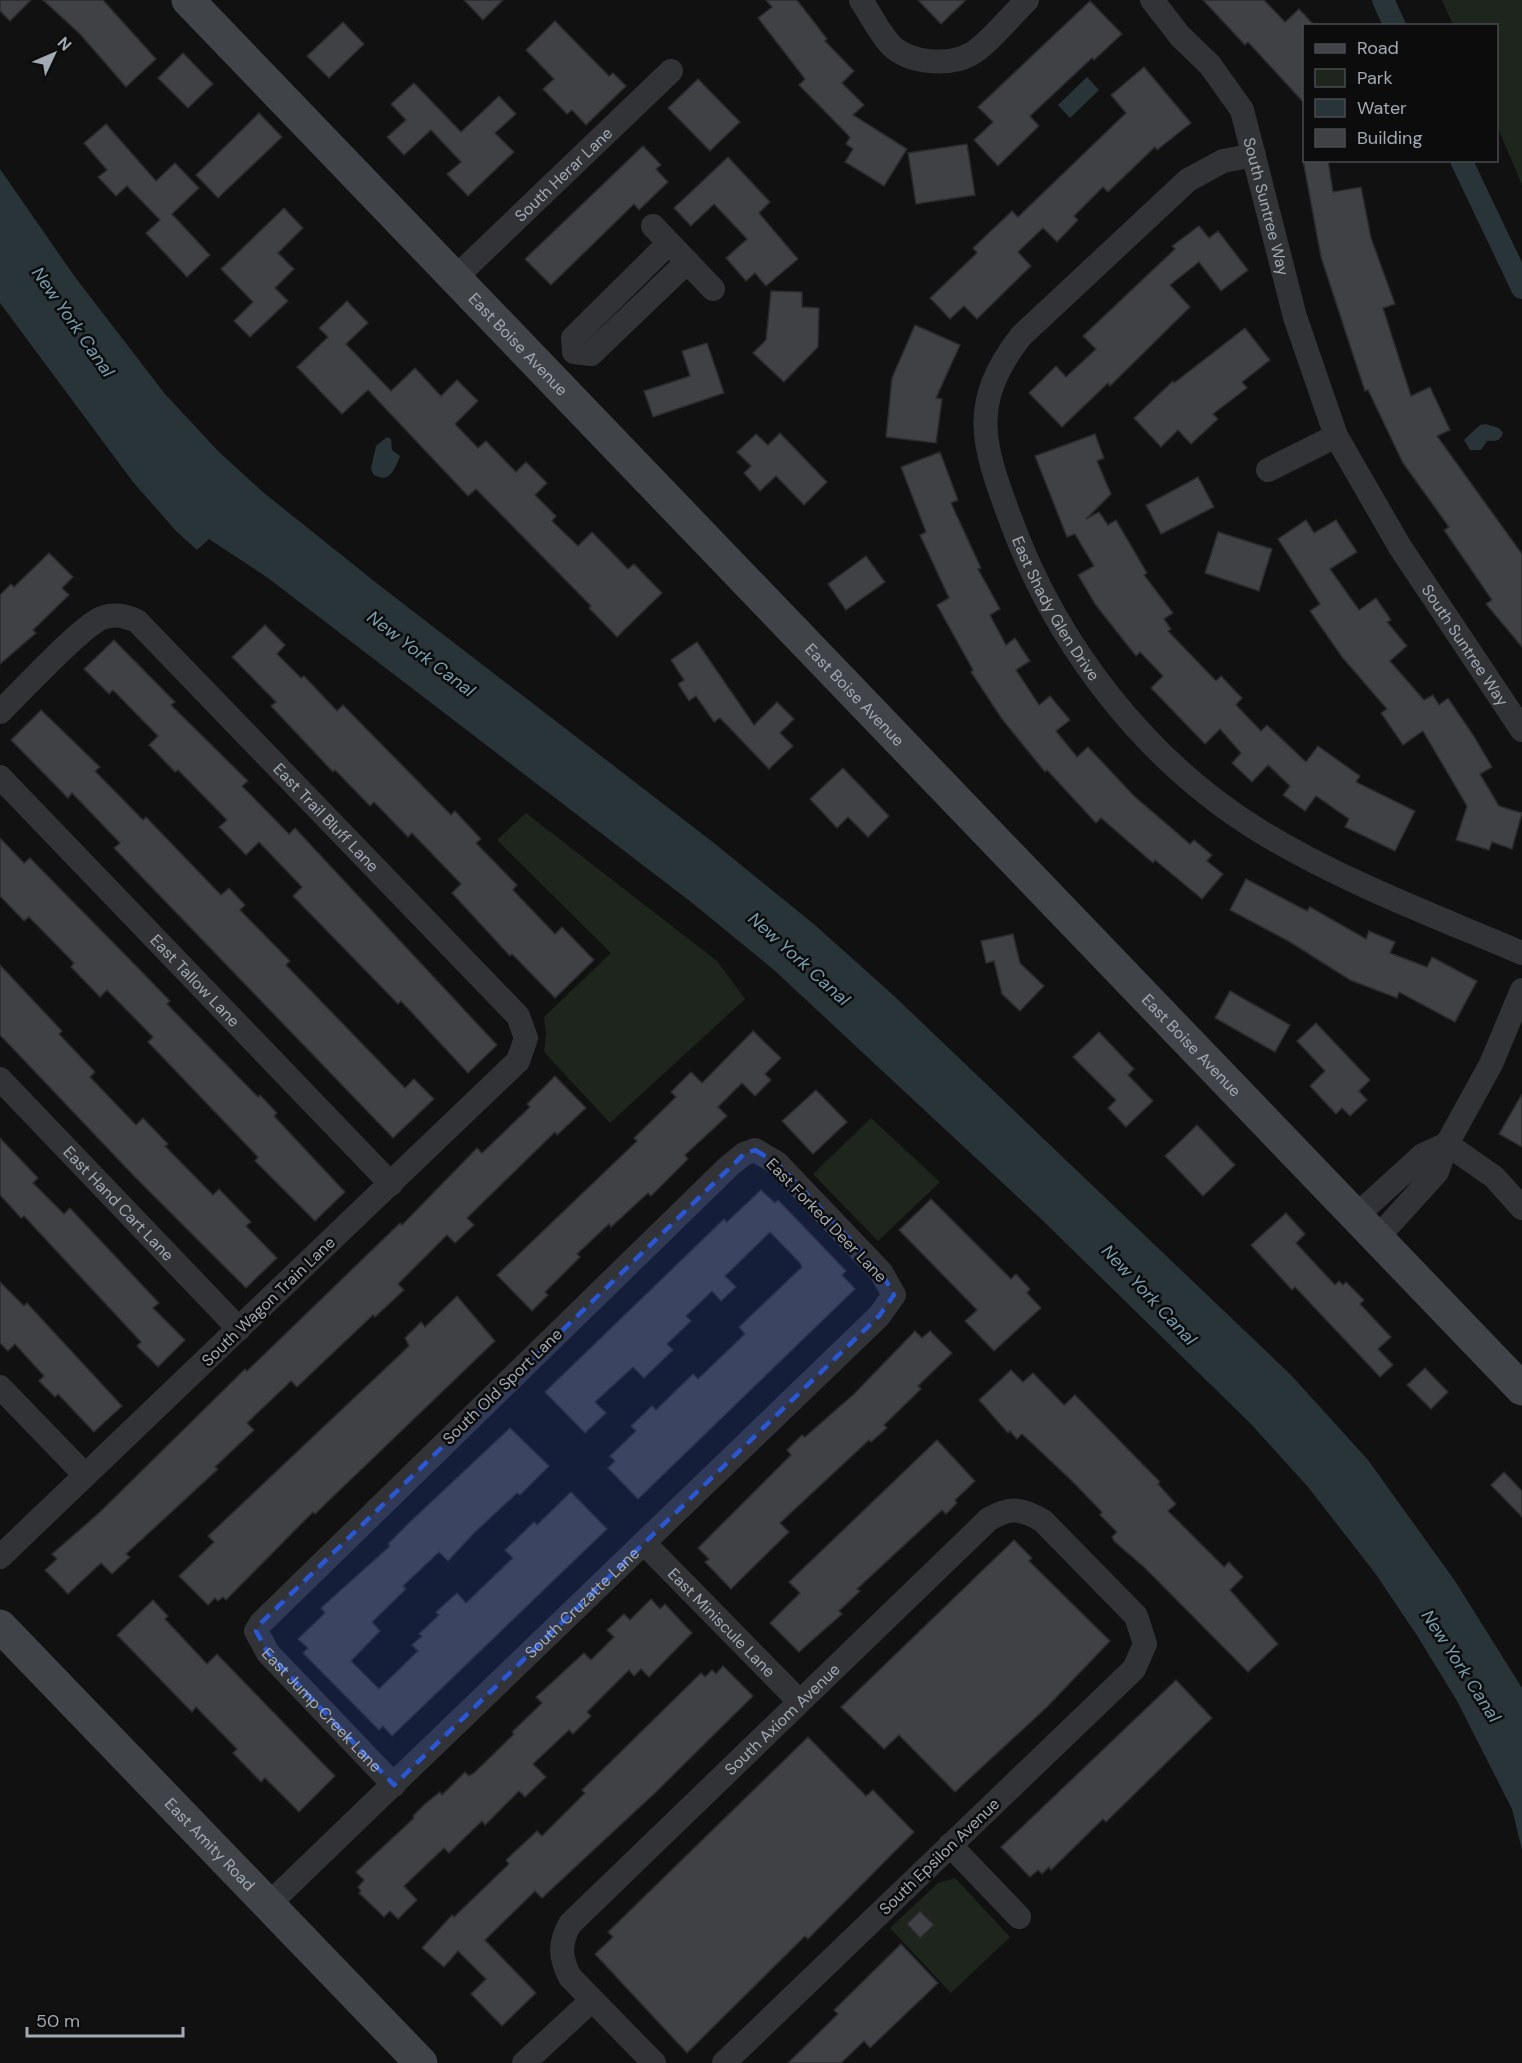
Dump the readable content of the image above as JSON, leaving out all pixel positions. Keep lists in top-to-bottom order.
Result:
{
  "streets": {
    "street": [
      "South Herar Lane",
      "South Suntree Way",
      "East Boise Avenue",
      "East Shady Glen Drive",
      "East Trail Bluff Lane",
      "East Tallow Lane",
      "East Hand Cart Lane",
      "East Forked Deer Lane",
      "South Wagon Train Lane",
      "South Old Sport Lane",
      "South Cruzatte Lane",
      "East Miniscule Lane",
      "East Jump Creek Lane",
      "South Axiom Avenue",
      "East Amity Road",
      "South Epsilon Avenue"
    ]
  },
  "crossings": [
    ["South Herar Lane", "East Boise Avenue"],
    ["South Suntree Way", "East Shady Glen Drive"],
    ["East Trail Bluff Lane", "South Wagon Train Lane"],
    ["East Tallow Lane", "South Wagon Train Lane"],
    ["East Hand Cart Lane", "South Wagon Train Lane"],
    ["East Forked Deer Lane", "South Old Sport Lane"],
    ["East Forked Deer Lane", "South Cruzatte Lane"],
    ["South Old Sport Lane", "East Jump Creek Lane"],
    ["South Cruzatte Lane", "East Miniscule Lane"],
    ["South Cruzatte Lane", "East Jump Creek Lane"],
    ["South Cruzatte Lane", "East Amity Road"],
    ["East Miniscule Lane", "South Axiom Avenue"],
    ["South Axiom Avenue", "South Epsilon Avenue"]
  ],
  "water": ["New York Canal"],
  "legend": [
    "Road",
    "Park",
    "Water",
    "Building"
  ],
  "scale_bar": "50 m",
  "north": "top right"
}
